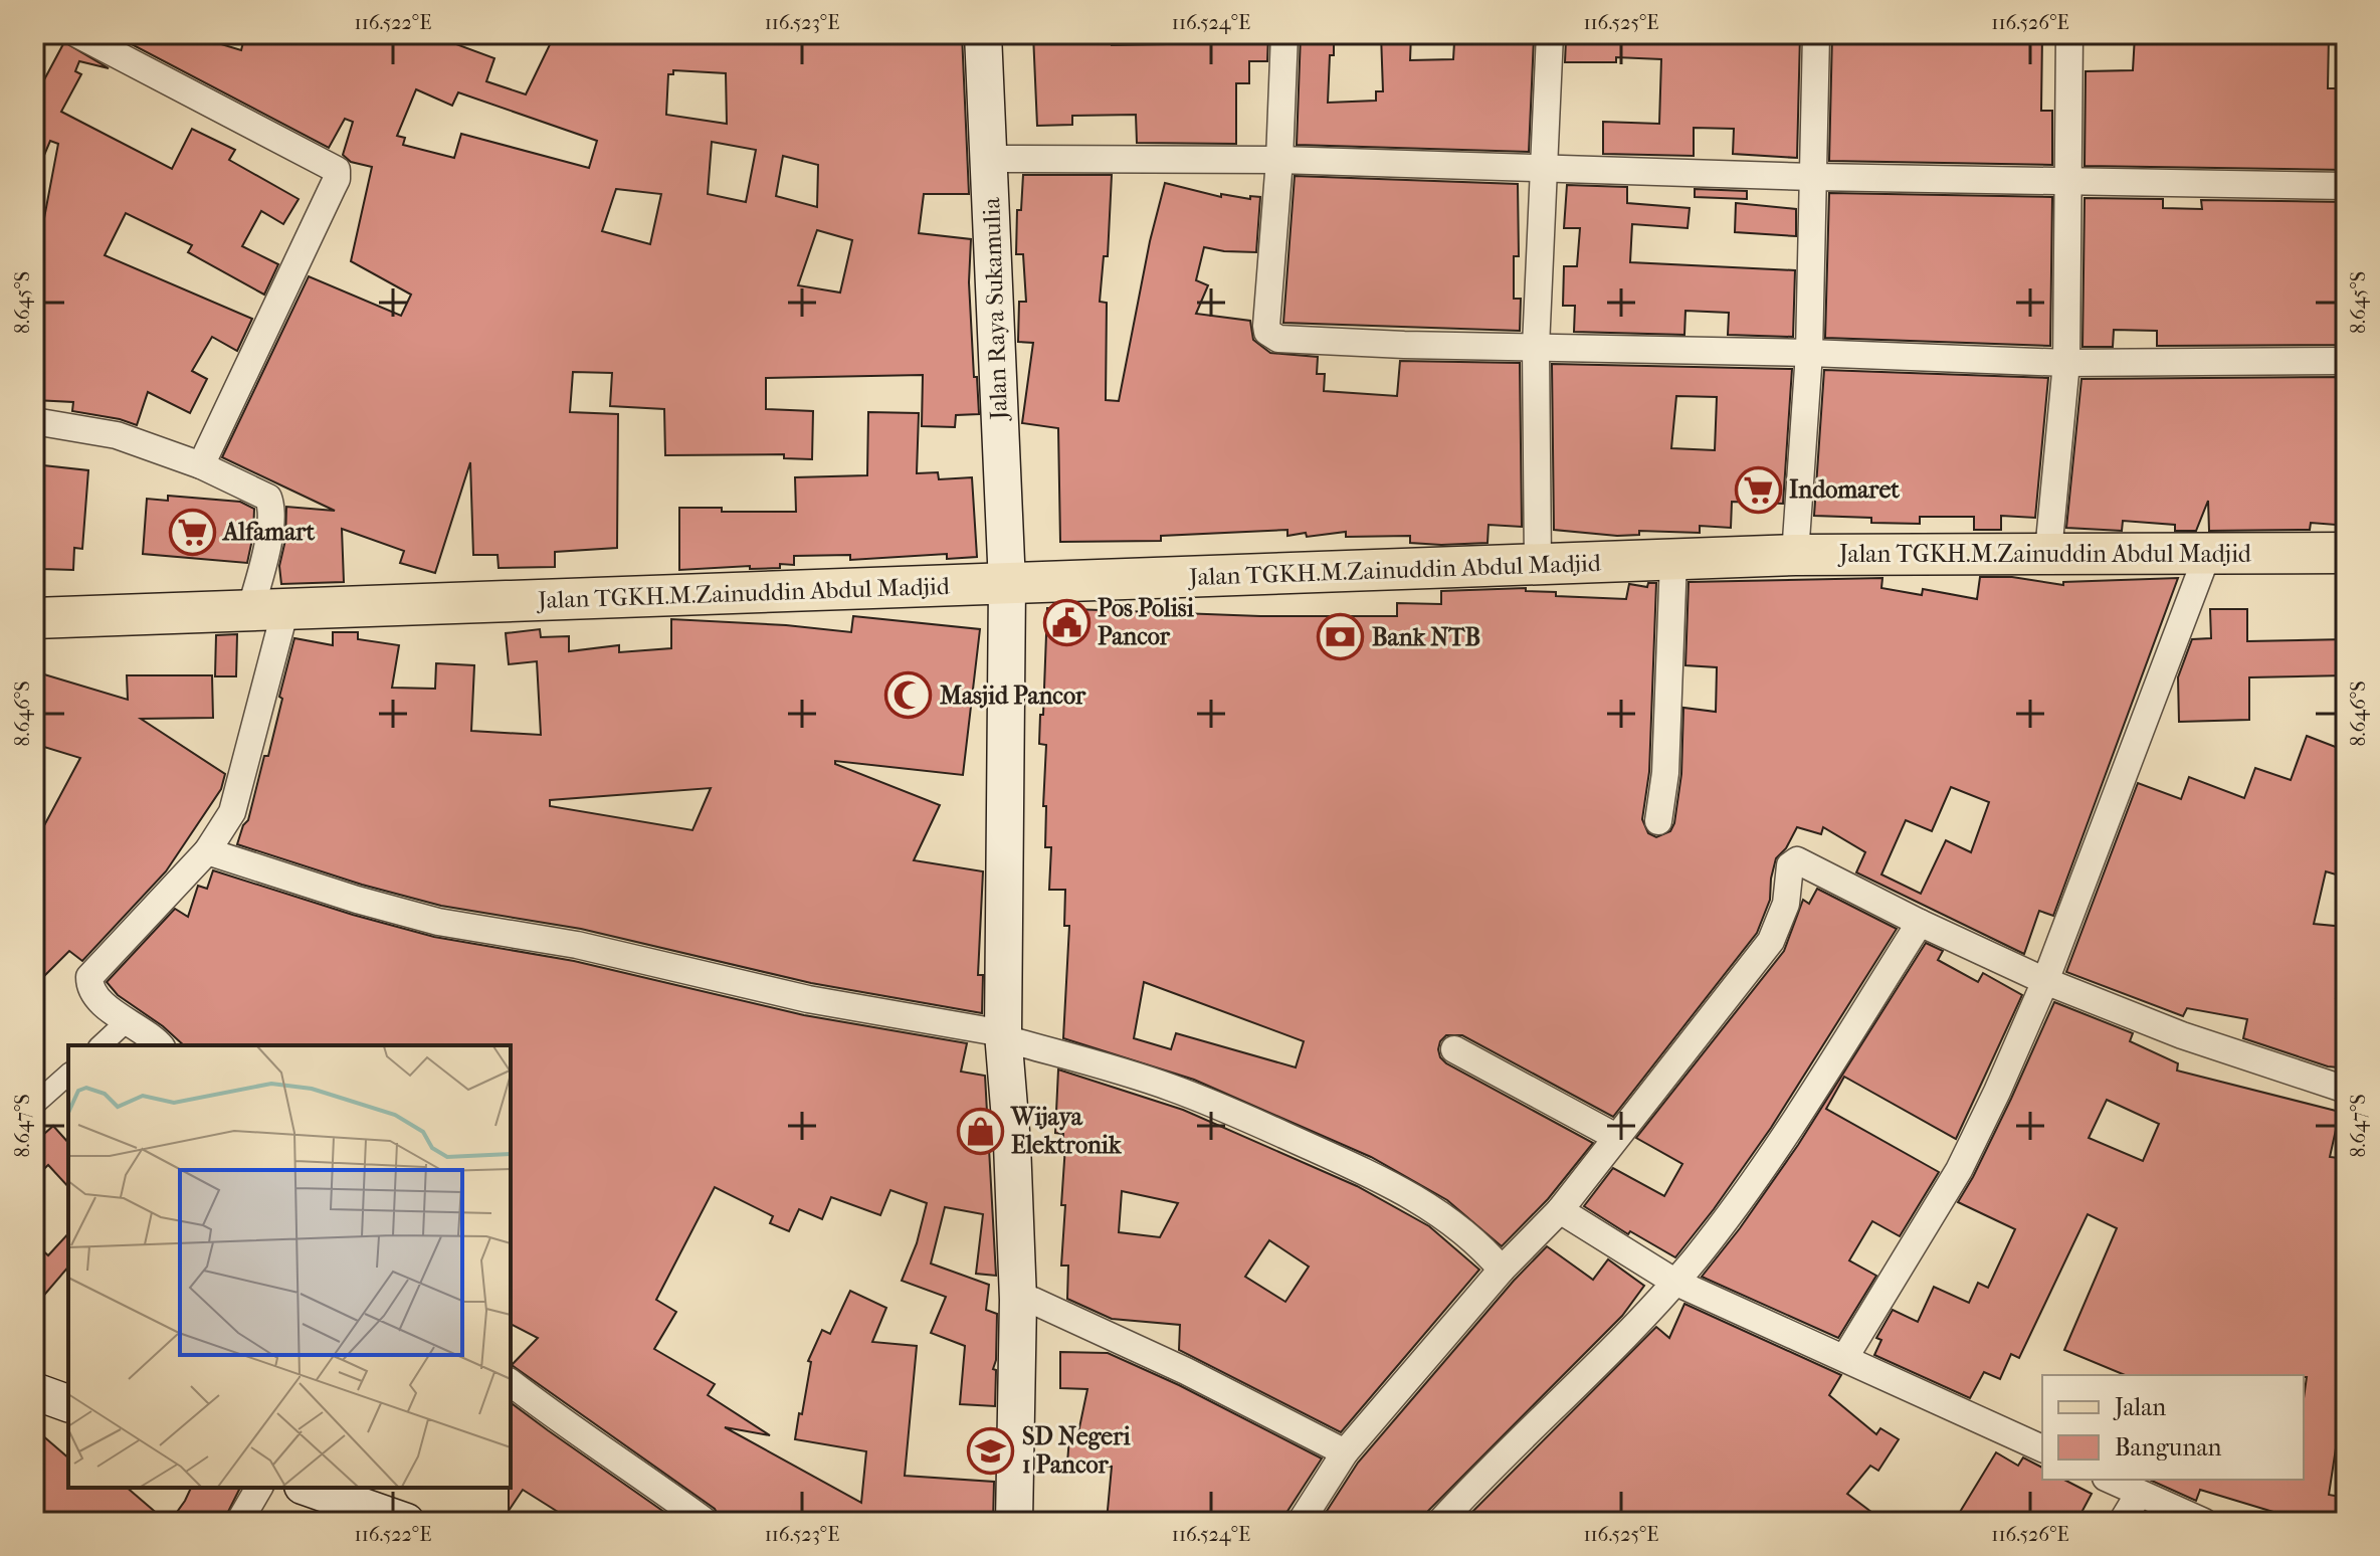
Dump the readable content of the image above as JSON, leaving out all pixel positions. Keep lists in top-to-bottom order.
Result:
{
  "streets": {
    "main road": ["Jalan Raya Sukamulia", "Jalan TGKH.M.Zainuddin Abdul Madjid"]
  },
  "crossings": [
    ["Jalan Raya Sukamulia", "Jalan TGKH.M.Zainuddin Abdul Madjid"]
  ],
  "places": {
    "supermarket": ["Indomaret", "Alfamart"],
    "public building": ["Pos Polisi Pancor"],
    "bank": ["Bank NTB"],
    "mosque": ["Masjid Pancor"],
    "shop": ["Wijaya Elektronik"],
    "school or university": ["SD Negeri 1 Pancor"]
  },
  "legend": ["Jalan", "Bangunan"],
  "coordinates": [
    "116.522°E",
    "116.523°E",
    "116.524°E",
    "116.525°E",
    "116.526°E",
    "8.645°S",
    "8.646°S",
    "8.647°S"
  ]
}
